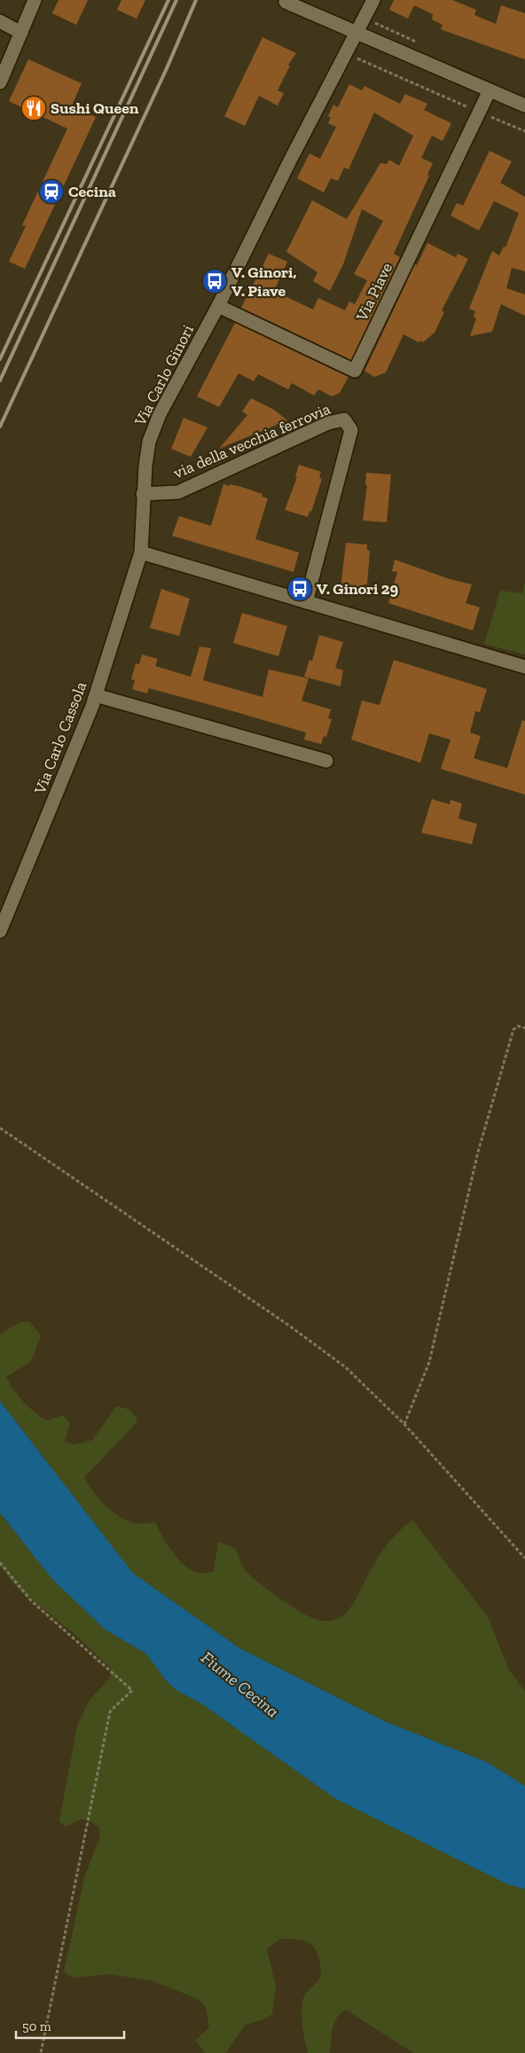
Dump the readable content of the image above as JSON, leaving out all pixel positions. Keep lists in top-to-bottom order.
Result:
{
  "streets": {
    "street": [
      "Via Piave",
      "Via Carlo Ginori",
      "via della vecchia ferrovia",
      "Via Carlo Cassola"
    ]
  },
  "crossings": [
    ["Via Piave", "Via Carlo Ginori"],
    ["Via Carlo Ginori", "via della vecchia ferrovia"],
    ["Via Carlo Ginori", "Via Carlo Cassola"]
  ],
  "water": ["Fiume Cecina"],
  "places": {
    "restaurant": ["Sushi Queen"],
    "station": ["Cecina"],
    "bus stop": ["V. Ginori, V. Piave", "V. Ginori 29"]
  },
  "scale_bar": "50 m"
}
